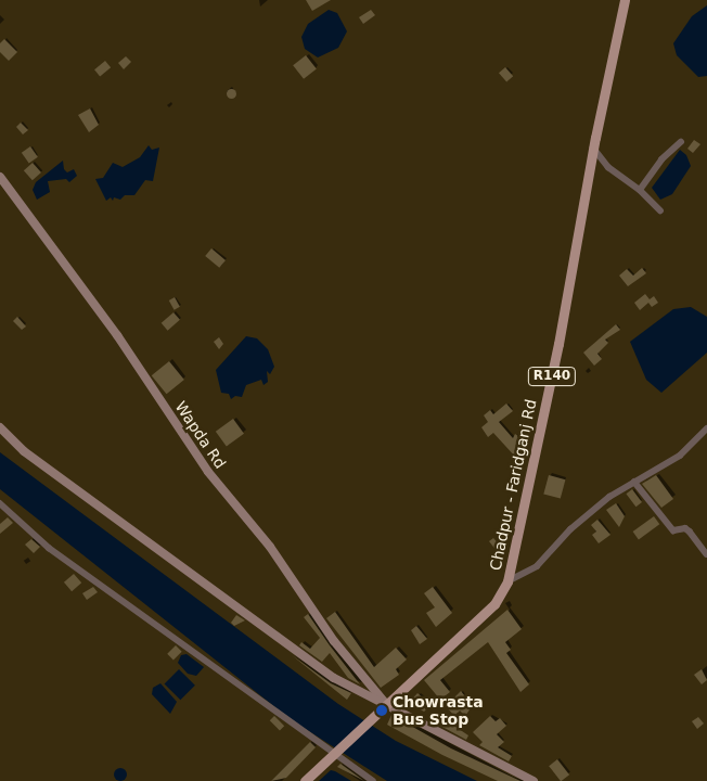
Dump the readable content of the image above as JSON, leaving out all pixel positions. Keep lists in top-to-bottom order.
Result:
{
  "streets": {
    "main road": ["R140", "Wapda Rd", "Chadpur - Faridganj Rd"]
  },
  "crossings": [
    ["R140", "Wapda Rd"],
    ["R140", "Chadpur - Faridganj Rd"],
    ["Wapda Rd", "Chadpur - Faridganj Rd"]
  ],
  "places": ["Chowrasta Bus Stop"]
}
